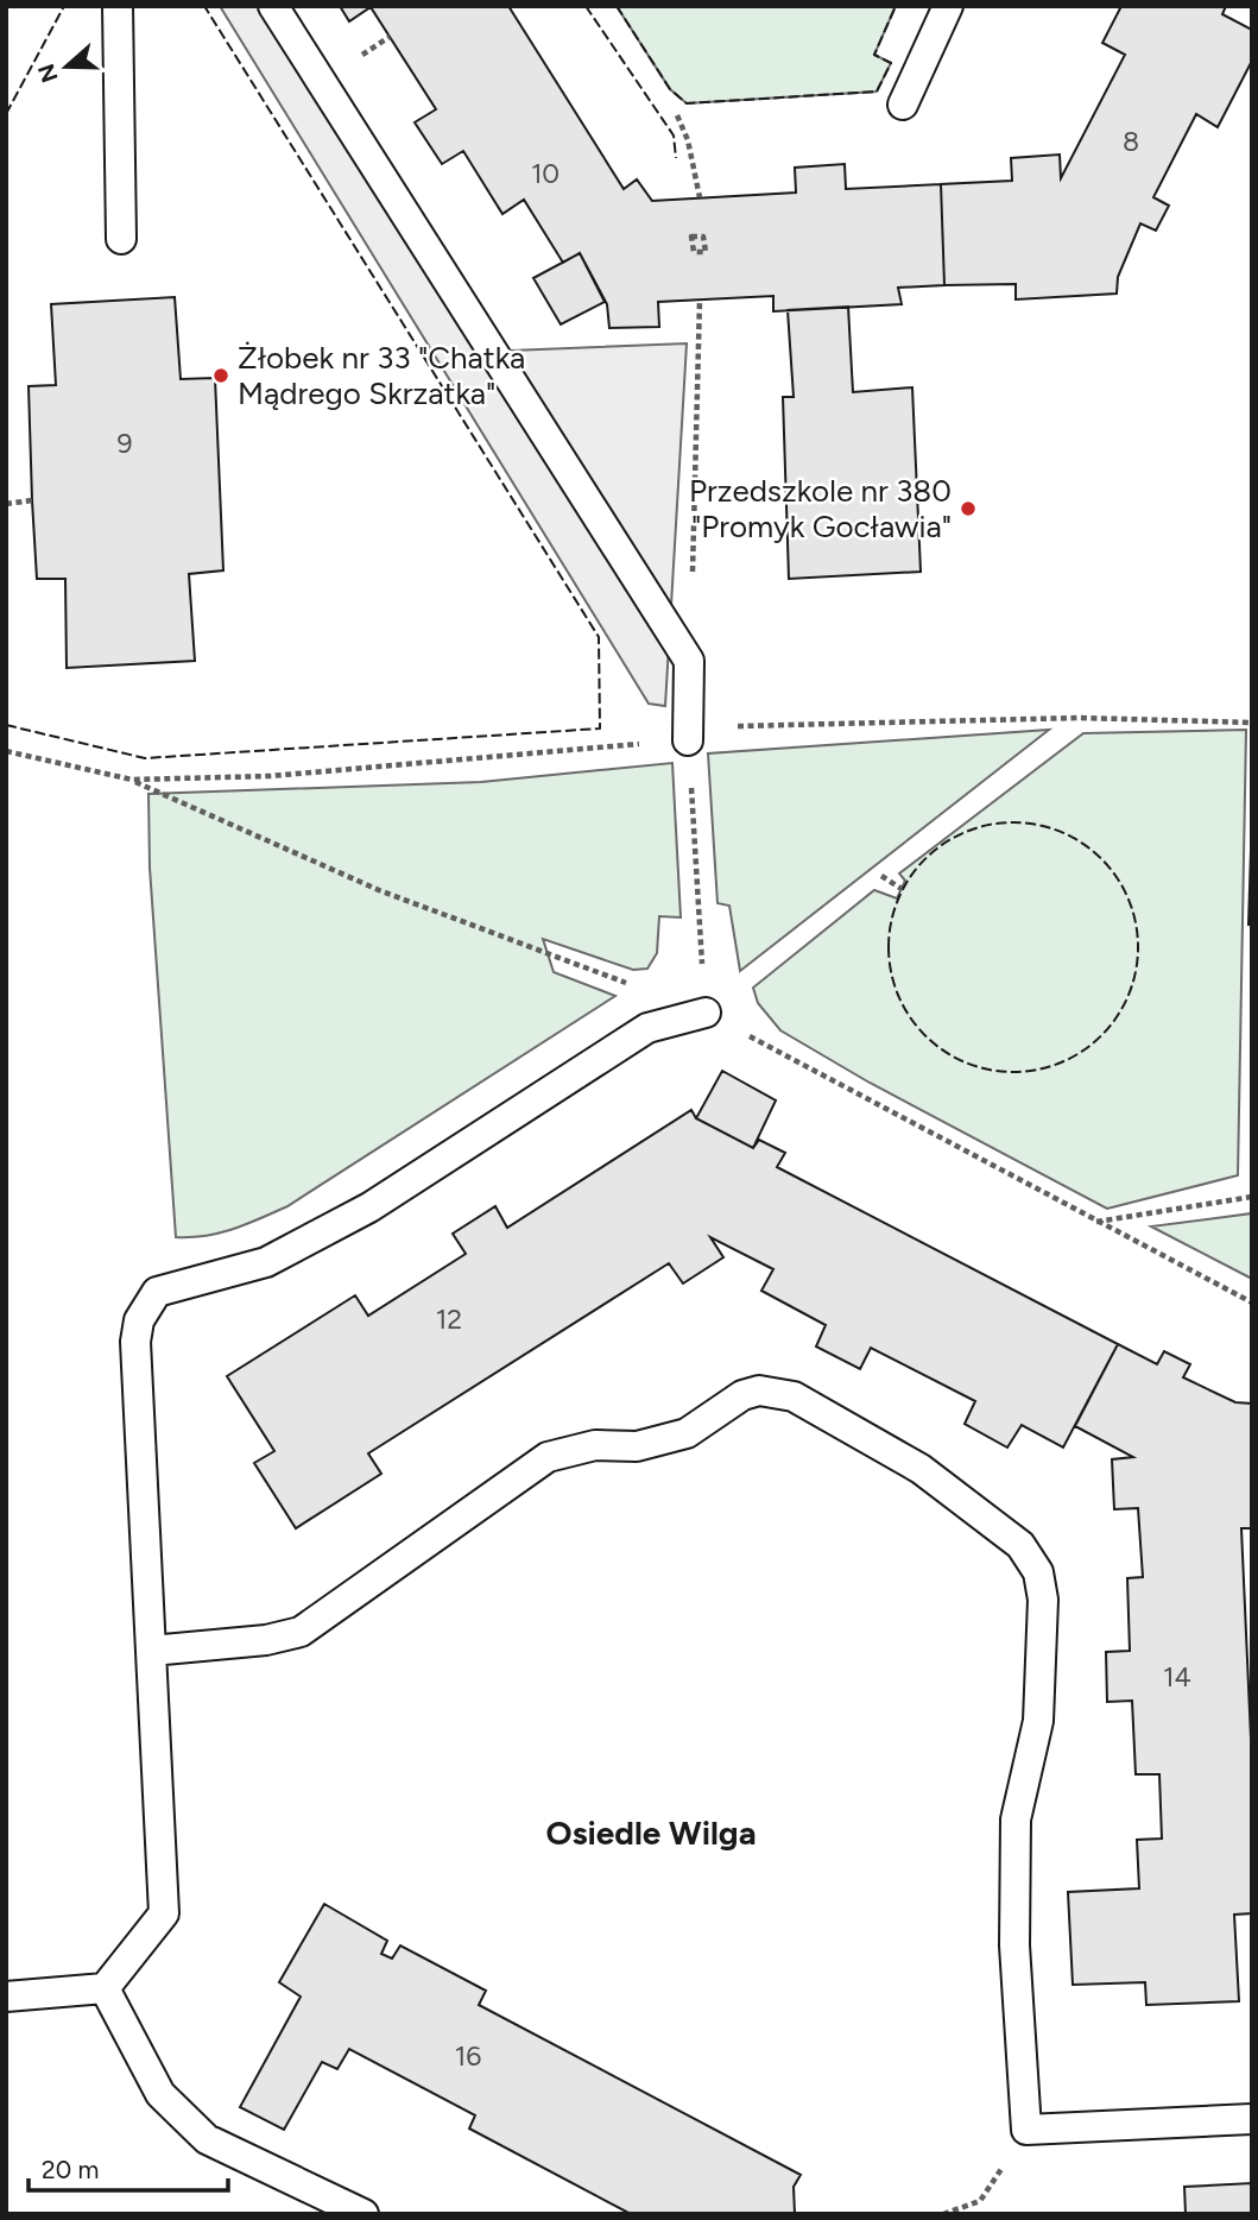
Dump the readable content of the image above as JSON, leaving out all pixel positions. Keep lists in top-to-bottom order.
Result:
{
  "districts": ["Osiedle Wilga"],
  "places": ["Żłobek nr 33 \"Chatka Mądrego Skrzatka\"", "Przedszkole nr 380 \"Promyk Gocławia\""],
  "house_numbers": [
    "8",
    "10",
    "9",
    "12",
    "14",
    "16"
  ],
  "scale_bar": "20 m",
  "north": "left"
}
